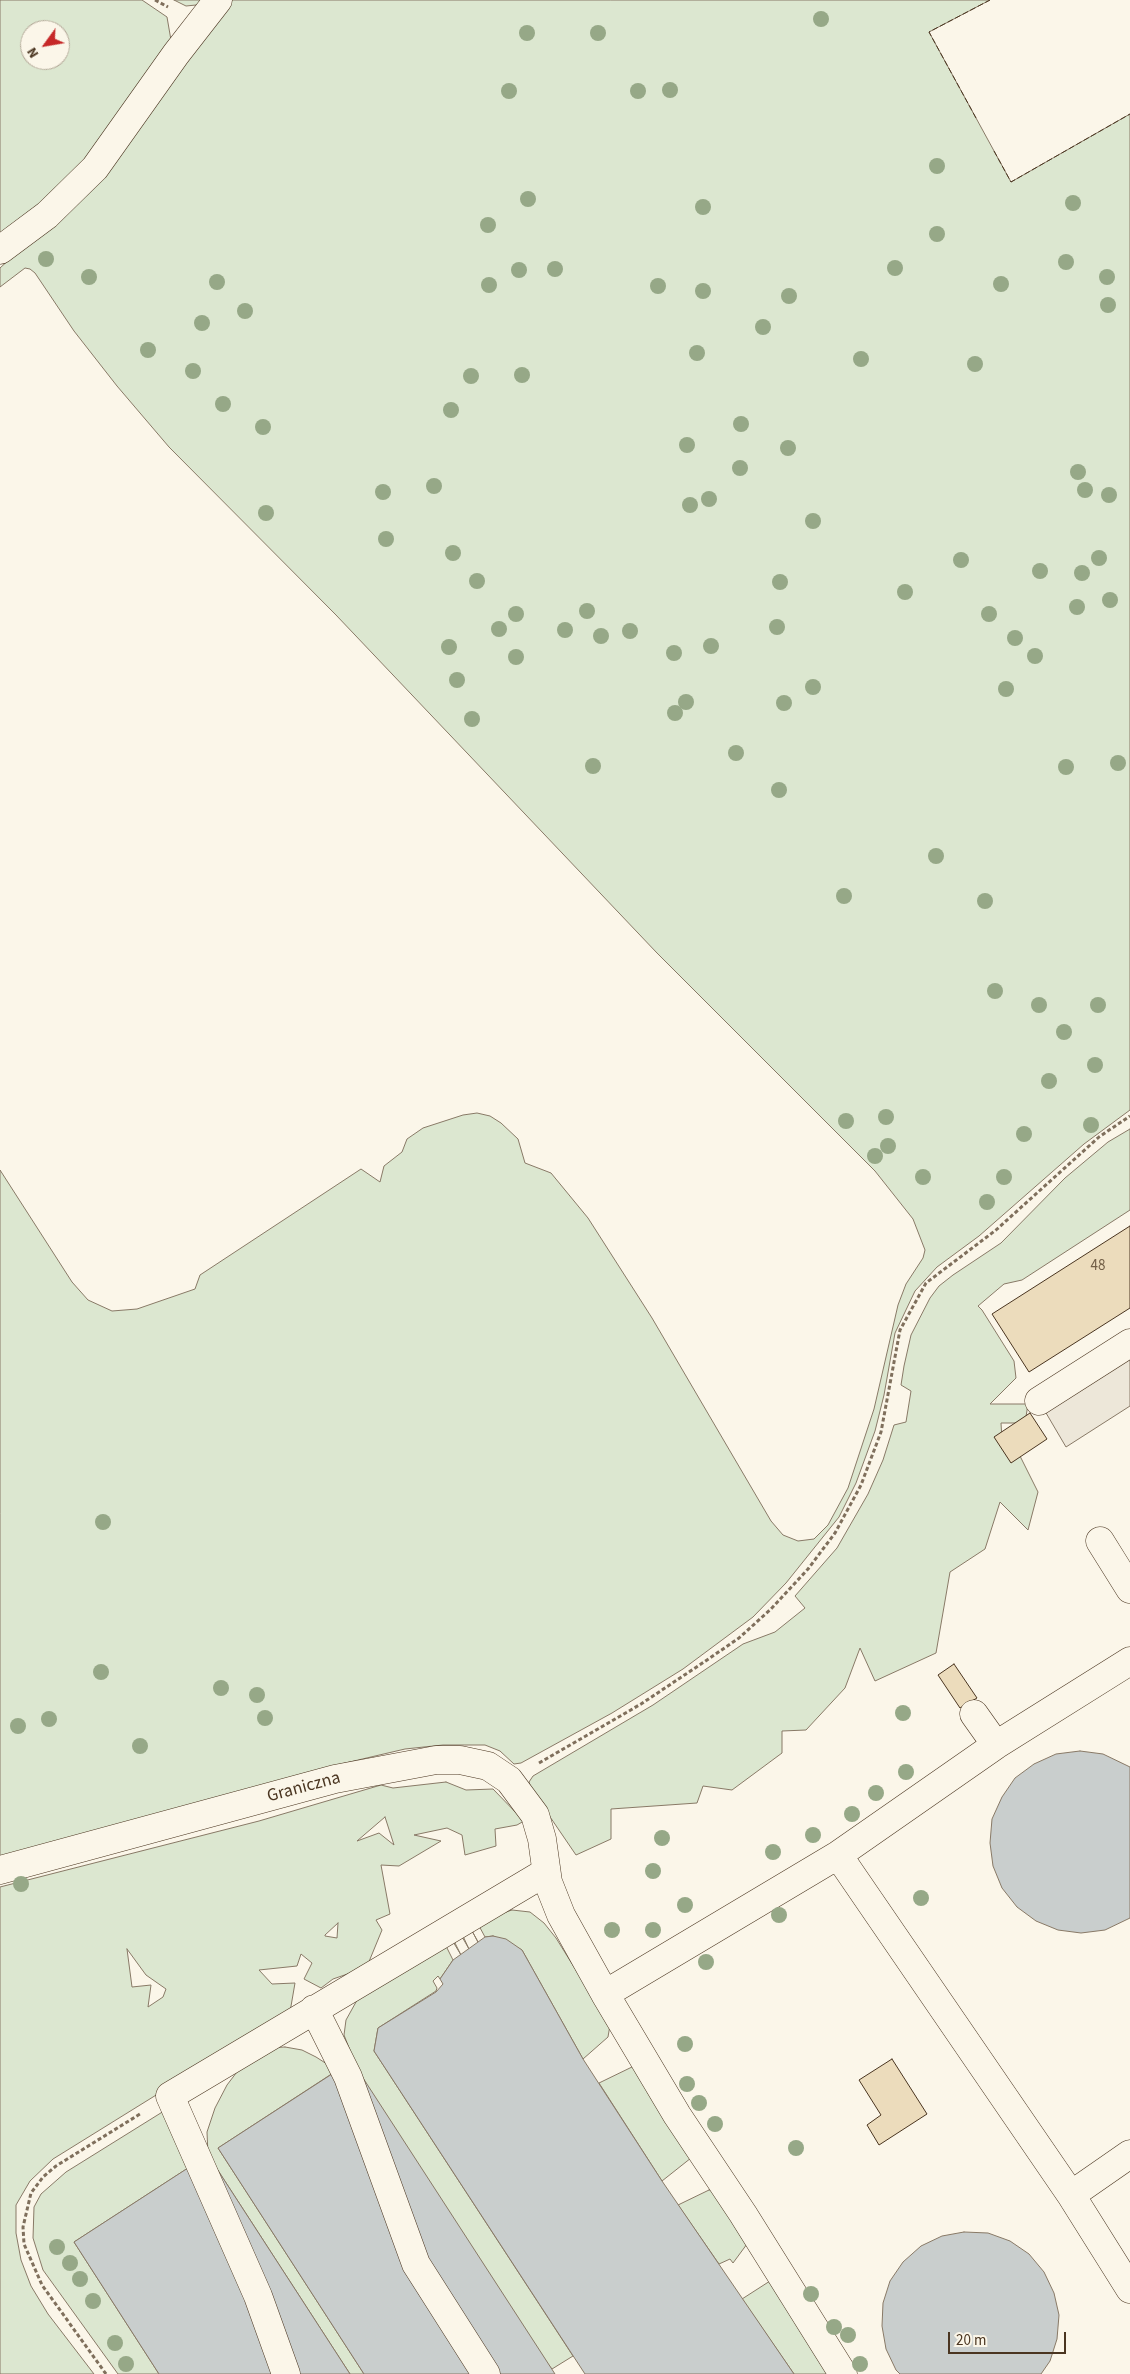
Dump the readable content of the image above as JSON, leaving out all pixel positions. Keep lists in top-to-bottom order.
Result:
{
  "streets": {
    "street": ["Graniczna"]
  },
  "house_numbers": ["48"],
  "scale_bar": "20 m",
  "north": "bottom left"
}
